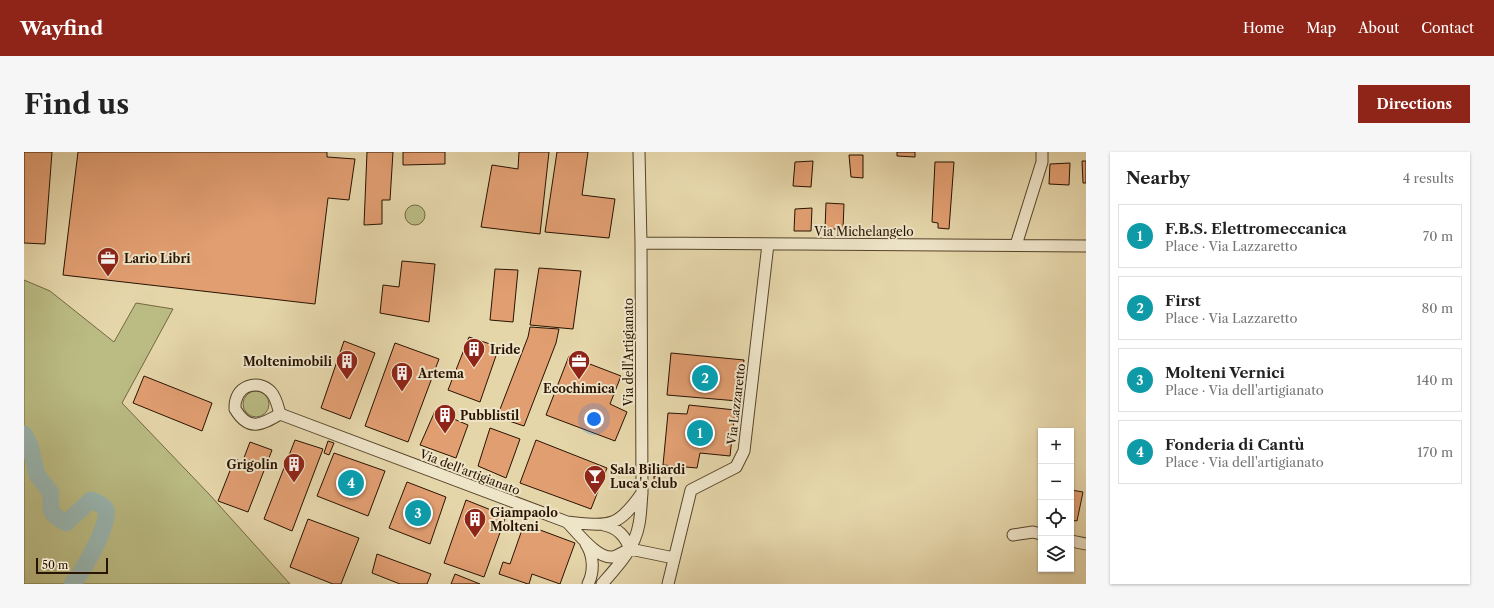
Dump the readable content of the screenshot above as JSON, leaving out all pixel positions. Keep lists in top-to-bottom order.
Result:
{
  "streets": {
    "street": [
      "Via Michelangelo",
      "Via dell'Artigianato",
      "Via Lazzaretto",
      "Via dell'artigianato"
    ]
  },
  "crossings": [
    ["Via Michelangelo", "Via dell'Artigianato"],
    ["Via Michelangelo", "Via Lazzaretto"],
    ["Via dell'Artigianato", "Via dell'artigianato"]
  ],
  "places": {
    "office": ["Lario Libri", "Ecochimica"],
    "building": [
      "Iride",
      "Moltenimobili",
      "Artema",
      "Pubblistil",
      "Grigolin",
      "Giampaolo Molteni"
    ],
    "bar": ["Sala Biliardi Luca's club"]
  },
  "scale_bar": "50 m",
  "page": {
    "header": "Wayfind",
    "nav": [
      "Home",
      "Map",
      "About",
      "Contact"
    ],
    "buttons": "Directions",
    "title": "Find us",
    "heading": ["Nearby", "4 results"],
    "list": [
      {
        "mark": "1",
        "name": "F.B.S. Elettromeccanica",
        "note": "Place · Via Lazzaretto",
        "value": "70 m"
      },
      {
        "mark": "2",
        "name": "First",
        "note": "Place · Via Lazzaretto",
        "value": "80 m"
      },
      {
        "mark": "3",
        "name": "Molteni Vernici",
        "note": "Place · Via dell'artigianato",
        "value": "140 m"
      },
      {
        "mark": "4",
        "name": "Fonderia di Cantù",
        "note": "Place · Via dell'artigianato",
        "value": "170 m"
      }
    ],
    "pins": [
      "2",
      "1",
      "4",
      "3"
    ],
    "map_buttons": ["+", "−"],
    "scale": "50 m"
  }
}
